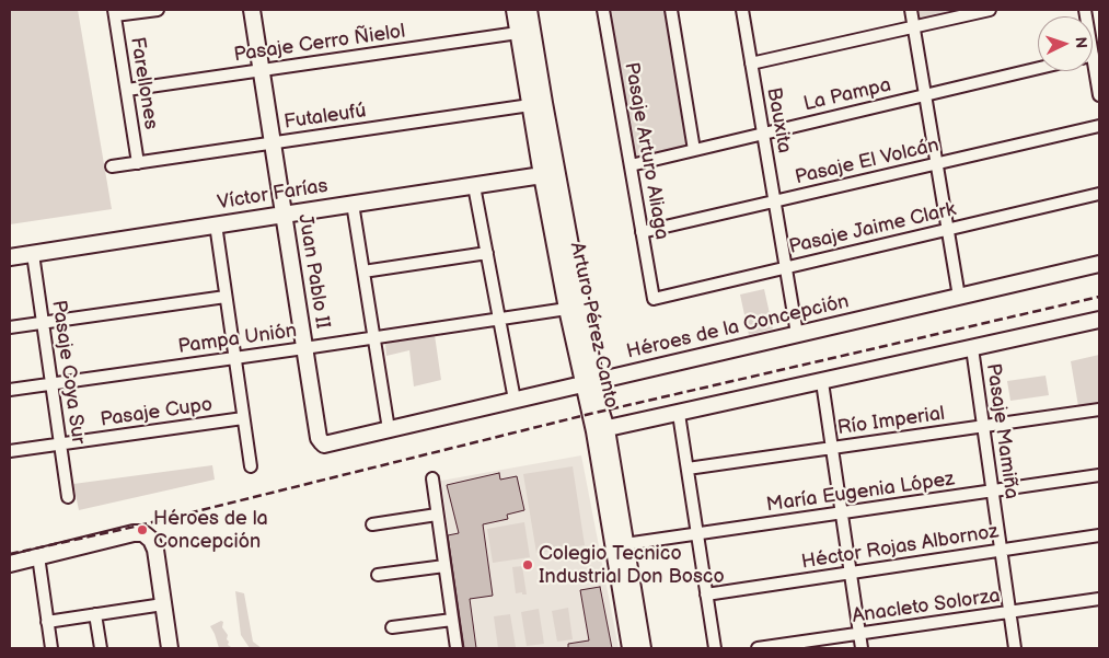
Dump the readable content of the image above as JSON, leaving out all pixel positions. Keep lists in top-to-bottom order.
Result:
{
  "streets": {
    "street": [
      "Pasaje Cerro Ñielol",
      "Farellones",
      "La Pampa",
      "Futaleufú",
      "Bauxita",
      "Pasaje Arturo Aliaga",
      "Pasaje El Volcán",
      "Víctor Farías",
      "Pasaje Jaime Clark",
      "Juan Pablo II",
      "Arturo Pérez Canto",
      "Héroes de la Concepción",
      "Pampa Unión",
      "Pasaje Coya Sur",
      "Pasaje Cupo",
      "Río Imperial",
      "Pasaje Mamiña",
      "María Eugenia López",
      "Héctor Rojas Albornoz",
      "Anacleto Solorza"
    ]
  },
  "crossings": [
    ["Pasaje Cerro Ñielol", "Farellones"],
    ["Pasaje Cerro Ñielol", "Juan Pablo II"],
    ["Pasaje Cerro Ñielol", "Arturo Pérez Canto"],
    ["Farellones", "Futaleufú"],
    ["La Pampa", "Bauxita"],
    ["La Pampa", "Pasaje Arturo Aliaga"],
    ["Futaleufú", "Juan Pablo II"],
    ["Futaleufú", "Arturo Pérez Canto"],
    ["Bauxita", "Pasaje El Volcán"],
    ["Bauxita", "Pasaje Jaime Clark"],
    ["Bauxita", "Héroes de la Concepción"],
    ["Pasaje Arturo Aliaga", "Pasaje El Volcán"],
    ["Pasaje Arturo Aliaga", "Pasaje Jaime Clark"],
    ["Víctor Farías", "Juan Pablo II"],
    ["Víctor Farías", "Arturo Pérez Canto"],
    ["Víctor Farías", "Pasaje Coya Sur"],
    ["Juan Pablo II", "Héroes de la Concepción"],
    ["Juan Pablo II", "Pampa Unión"],
    ["Arturo Pérez Canto", "Héroes de la Concepción"],
    ["Arturo Pérez Canto", "Pampa Unión"],
    ["Arturo Pérez Canto", "María Eugenia López"],
    ["Pampa Unión", "Pasaje Coya Sur"],
    ["Pasaje Coya Sur", "Pasaje Cupo"],
    ["Río Imperial", "Pasaje Mamiña"],
    ["Pasaje Mamiña", "María Eugenia López"],
    ["Pasaje Mamiña", "Héctor Rojas Albornoz"],
    ["Pasaje Mamiña", "Anacleto Solorza"]
  ],
  "places": ["Héroes de la Concepción", "Colegio Tecnico Industrial Don Bosco"],
  "north": "right"
}
